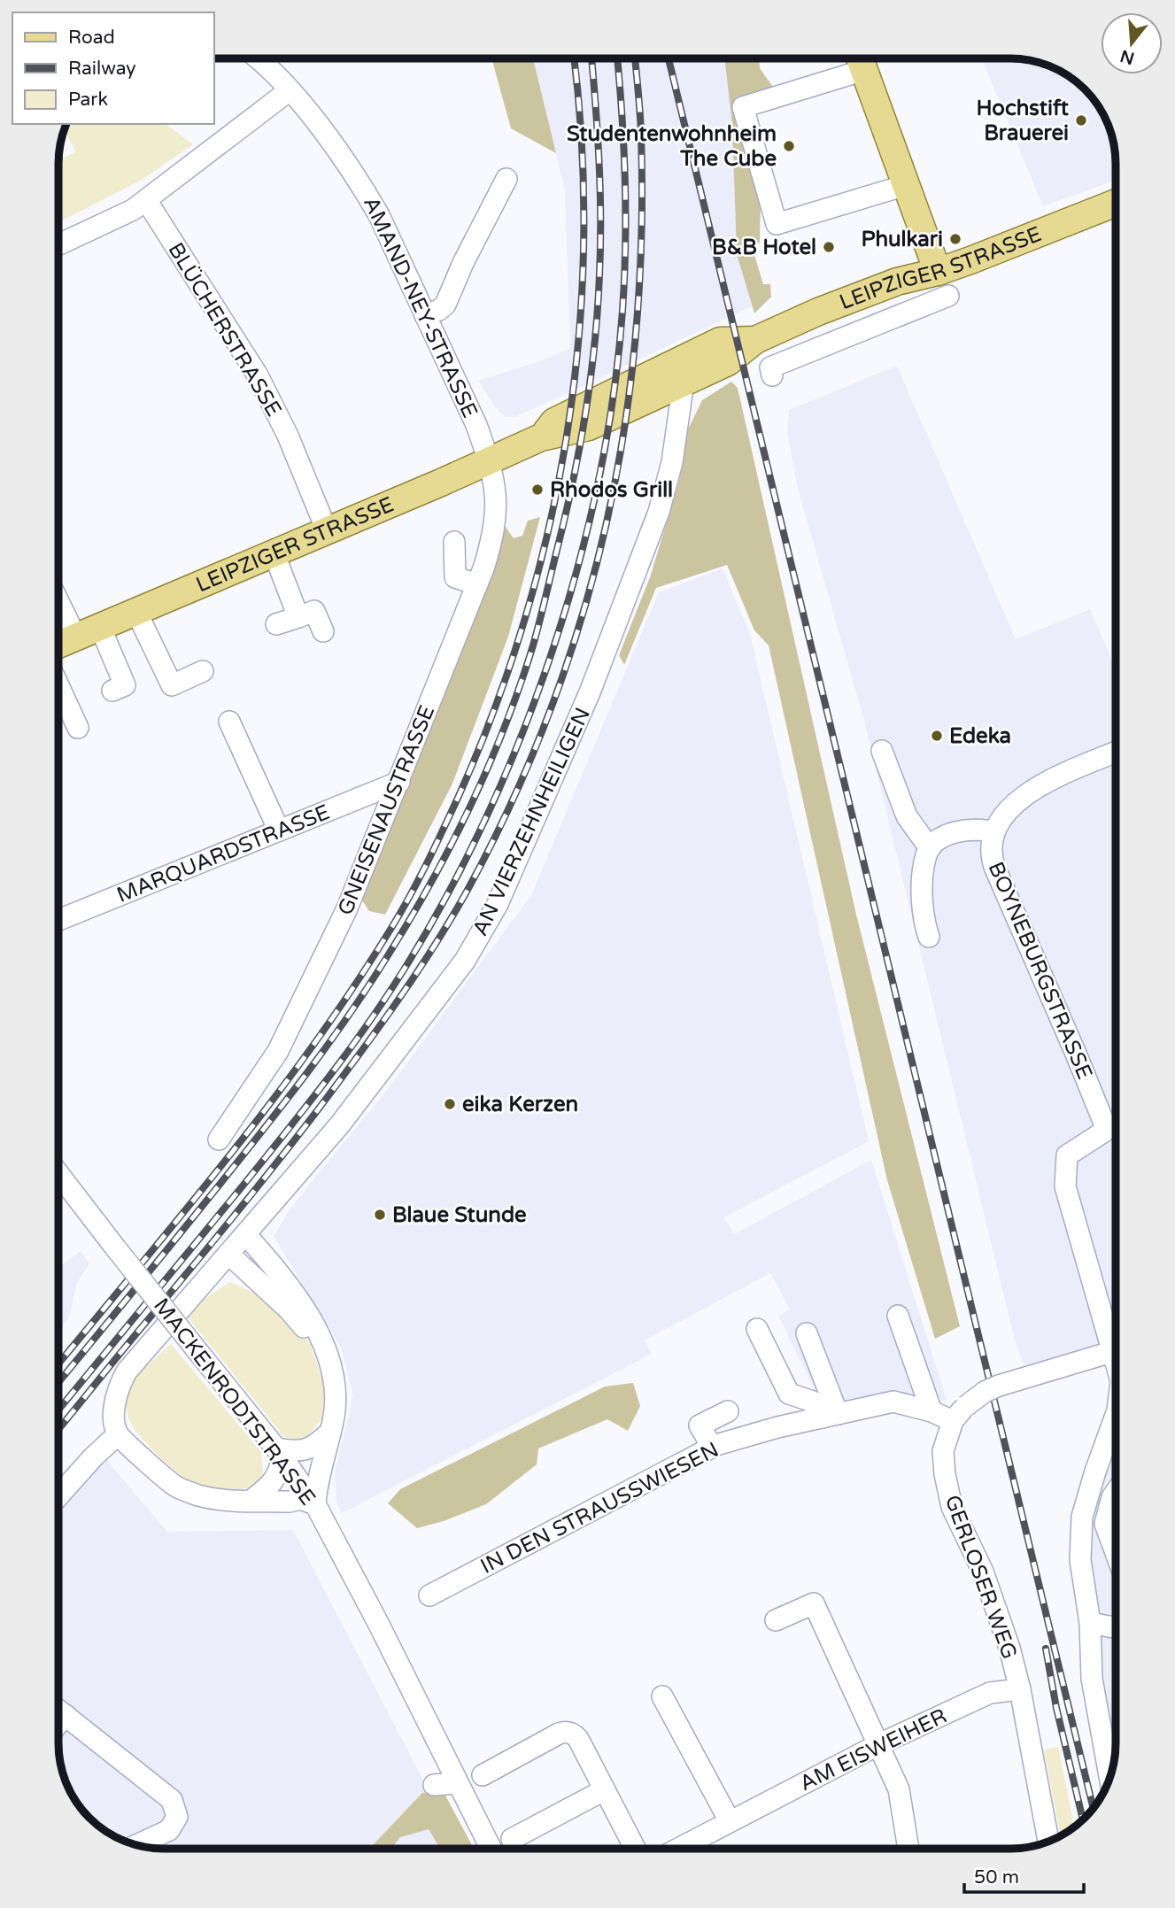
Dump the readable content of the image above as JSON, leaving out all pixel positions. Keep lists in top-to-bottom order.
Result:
{
  "streets": {
    "main road": ["LEIPZIGER STRASSE"],
    "street": [
      "AMAND-NEY-STRASSE",
      "BLÜCHERSTRASSE",
      "GNEISENAUSTRASSE",
      "AN VIERZEHNHEILIGEN",
      "MARQUARDSTRASSE",
      "BOYNEBURGSTRASSE",
      "MACKENRODTSTRASSE",
      "IN DEN STRAUSSWIESEN",
      "GERLOSER WEG",
      "AM EISWEIHER"
    ]
  },
  "crossings": [
    ["LEIPZIGER STRASSE", "AMAND-NEY-STRASSE"],
    ["LEIPZIGER STRASSE", "BLÜCHERSTRASSE"],
    ["LEIPZIGER STRASSE", "GNEISENAUSTRASSE"],
    ["LEIPZIGER STRASSE", "AN VIERZEHNHEILIGEN"],
    ["AMAND-NEY-STRASSE", "GNEISENAUSTRASSE"],
    ["GNEISENAUSTRASSE", "MARQUARDSTRASSE"],
    ["IN DEN STRAUSSWIESEN", "GERLOSER WEG"],
    ["GERLOSER WEG", "AM EISWEIHER"]
  ],
  "places": [
    "Hochstift Brauerei",
    "Studentenwohnheim The Cube",
    "Phulkari",
    "B&B Hotel",
    "Rhodos Grill",
    "Edeka",
    "eika Kerzen",
    "Blaue Stunde"
  ],
  "legend": ["Road", "Railway", "Park"],
  "scale_bar": "50 m",
  "north": "bottom"
}
